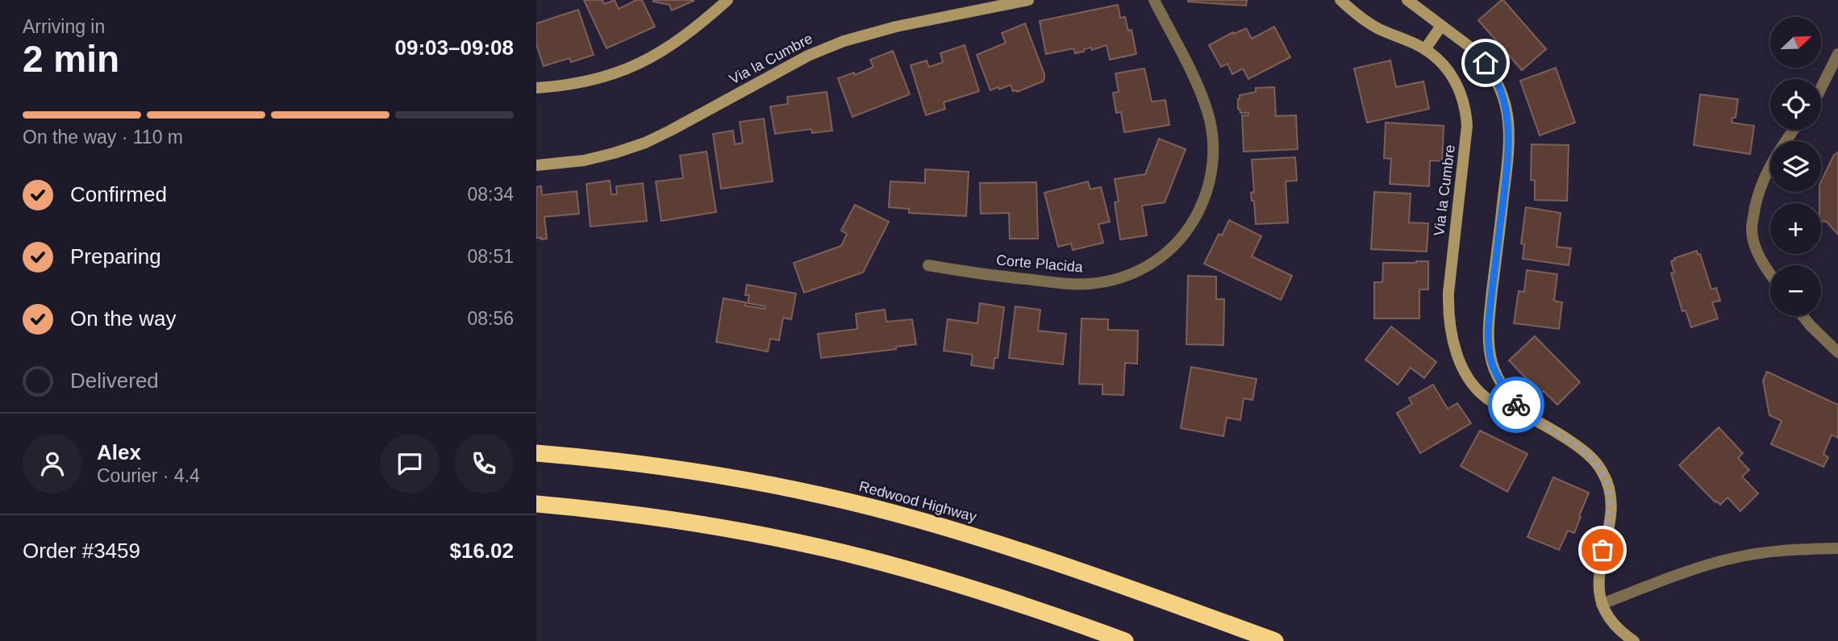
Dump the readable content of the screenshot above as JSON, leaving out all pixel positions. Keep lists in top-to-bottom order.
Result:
{
  "streets": {
    "highway": ["Redwood Highway"],
    "street": ["Via la Cumbre", "Corte Placida"]
  },
  "north": "top right",
  "page": {
    "heading": ["2 min", "Arriving in", "09:03–09:08"],
    "panel": [
      "Alex",
      "Courier · 4.4",
      "Order #3459",
      "$16.02"
    ],
    "map_buttons": ["+", "−"],
    "bar": "On the way · 110 m",
    "list": [
      ["Confirmed", "08:34"],
      ["Preparing", "08:51"],
      ["On the way", "08:56"],
      "Delivered"
    ]
  }
}
